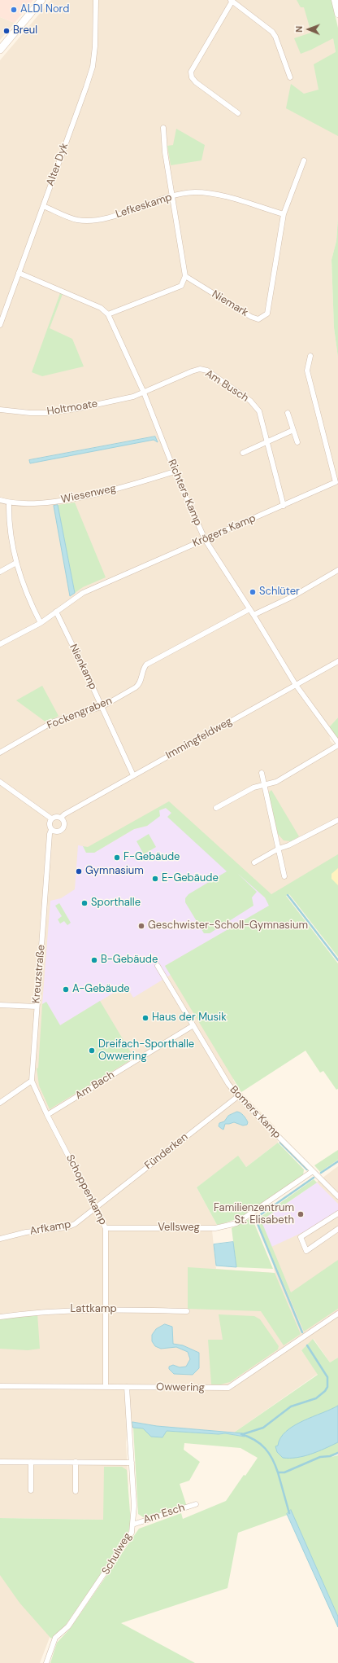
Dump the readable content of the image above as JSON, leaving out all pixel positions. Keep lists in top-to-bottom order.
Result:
{
  "streets": {
    "street": [
      "Alter Dyk",
      "Lefkeskamp",
      "Niemark",
      "Am Busch",
      "Holtmoate",
      "Richters Kamp",
      "Wiesenweg",
      "Krögers Kamp",
      "Nienkamp",
      "Fockengraben",
      "Immingfeldweg",
      "Kreuzstraße",
      "Am Bach",
      "Bomers Kamp",
      "Fünderken",
      "Schoppenkamp",
      "Arfkamp",
      "Vellsweg",
      "Lattkamp",
      "Owwering",
      "Am Esch",
      "Schulweg"
    ]
  },
  "crossings": [
    ["Alter Dyk", "Lefkeskamp"],
    ["Lefkeskamp", "Niemark"],
    ["Am Busch", "Holtmoate"],
    ["Am Busch", "Richters Kamp"],
    ["Am Busch", "Krögers Kamp"],
    ["Holtmoate", "Richters Kamp"],
    ["Richters Kamp", "Wiesenweg"],
    ["Richters Kamp", "Krögers Kamp"],
    ["Richters Kamp", "Fockengraben"],
    ["Richters Kamp", "Immingfeldweg"],
    ["Krögers Kamp", "Nienkamp"],
    ["Nienkamp", "Fockengraben"],
    ["Nienkamp", "Immingfeldweg"],
    ["Immingfeldweg", "Kreuzstraße"],
    ["Kreuzstraße", "Schoppenkamp"],
    ["Am Bach", "Bomers Kamp"],
    ["Am Bach", "Schoppenkamp"],
    ["Bomers Kamp", "Fünderken"],
    ["Bomers Kamp", "Vellsweg"],
    ["Fünderken", "Schoppenkamp"],
    ["Fünderken", "Arfkamp"],
    ["Schoppenkamp", "Arfkamp"],
    ["Schoppenkamp", "Vellsweg"],
    ["Schoppenkamp", "Lattkamp"],
    ["Schoppenkamp", "Owwering"],
    ["Owwering", "Schulweg"],
    ["Am Esch", "Schulweg"]
  ],
  "places": [
    "ALDI Nord",
    "Breul",
    "Schlüter",
    "F-Gebäude",
    "Gymnasium",
    "E-Gebäude",
    "Sporthalle",
    "Geschwister-Scholl-Gymnasium",
    "B-Gebäude",
    "A-Gebäude",
    "Haus der Musik",
    "Dreifach-Sporthalle Owwering",
    "Familienzentrum St. Elisabeth"
  ],
  "north": "left"
}
